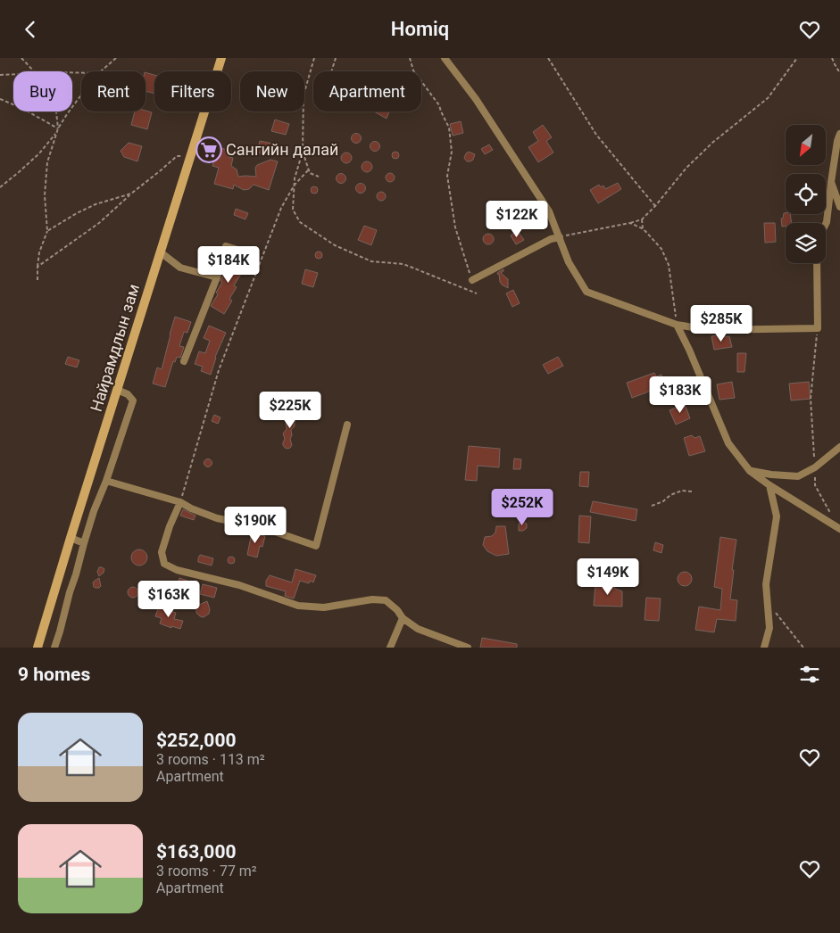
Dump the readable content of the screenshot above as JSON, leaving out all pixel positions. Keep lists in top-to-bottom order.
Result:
{
  "streets": {
    "main road": ["Найрамдлын зам"]
  },
  "places": {
    "supermarket": ["Сангийн далай"]
  },
  "north": "bottom left",
  "page": {
    "header": "Homiq",
    "chip": [
      "Buy",
      "Rent",
      "Filters",
      "New",
      "Apartment"
    ],
    "price": [
      "$122K",
      "$184K",
      "$285K",
      "$183K",
      "$225K",
      "$252K",
      "$190K",
      "$149K",
      "$163K"
    ],
    "heading": "9 homes",
    "list": [
      {
        "name": "$252,000",
        "note": "3 rooms · 113 m² · Apartment"
      },
      {
        "name": "$163,000",
        "note": "3 rooms · 77 m² · Apartment"
      }
    ]
  }
}
